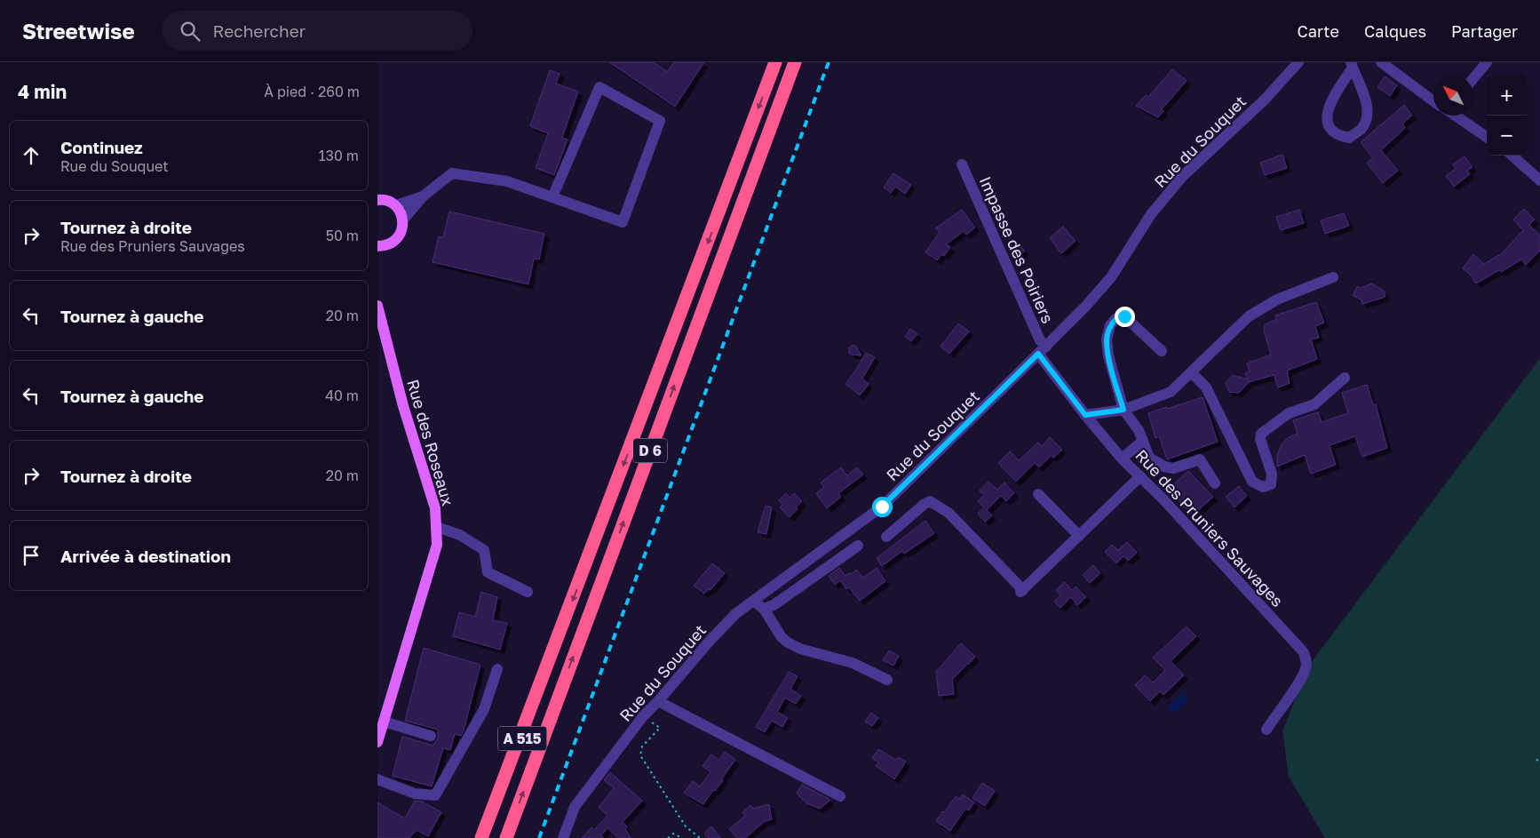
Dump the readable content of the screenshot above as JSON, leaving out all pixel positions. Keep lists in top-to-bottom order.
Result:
{
  "streets": {
    "highway": ["D 6", "A 515"],
    "main road": ["Rue des Roseaux"],
    "street": ["Rue du Souquet", "Impasse des Poiriers", "Rue des Pruniers Sauvages"]
  },
  "crossings": [
    ["Rue du Souquet", "Impasse des Poiriers"],
    ["Rue du Souquet", "Rue des Pruniers Sauvages"],
    ["Impasse des Poiriers", "Rue des Pruniers Sauvages"],
    ["D 6", "A 515"]
  ],
  "north": "top left",
  "page": {
    "header": "Streetwise",
    "search": "Rechercher",
    "nav": ["Carte", "Calques", "Partager"],
    "heading": ["4 min", "À pied · 260 m"],
    "map_buttons": ["+", "−"],
    "list": [
      ["Continuez", "Rue du Souquet", "130 m"],
      ["Tournez à droite", "Rue des Pruniers Sauvages", "50 m"],
      ["Tournez à gauche", "20 m"],
      ["Tournez à gauche", "40 m"],
      ["Tournez à droite", "20 m"],
      "Arrivée à destination"
    ]
  }
}
